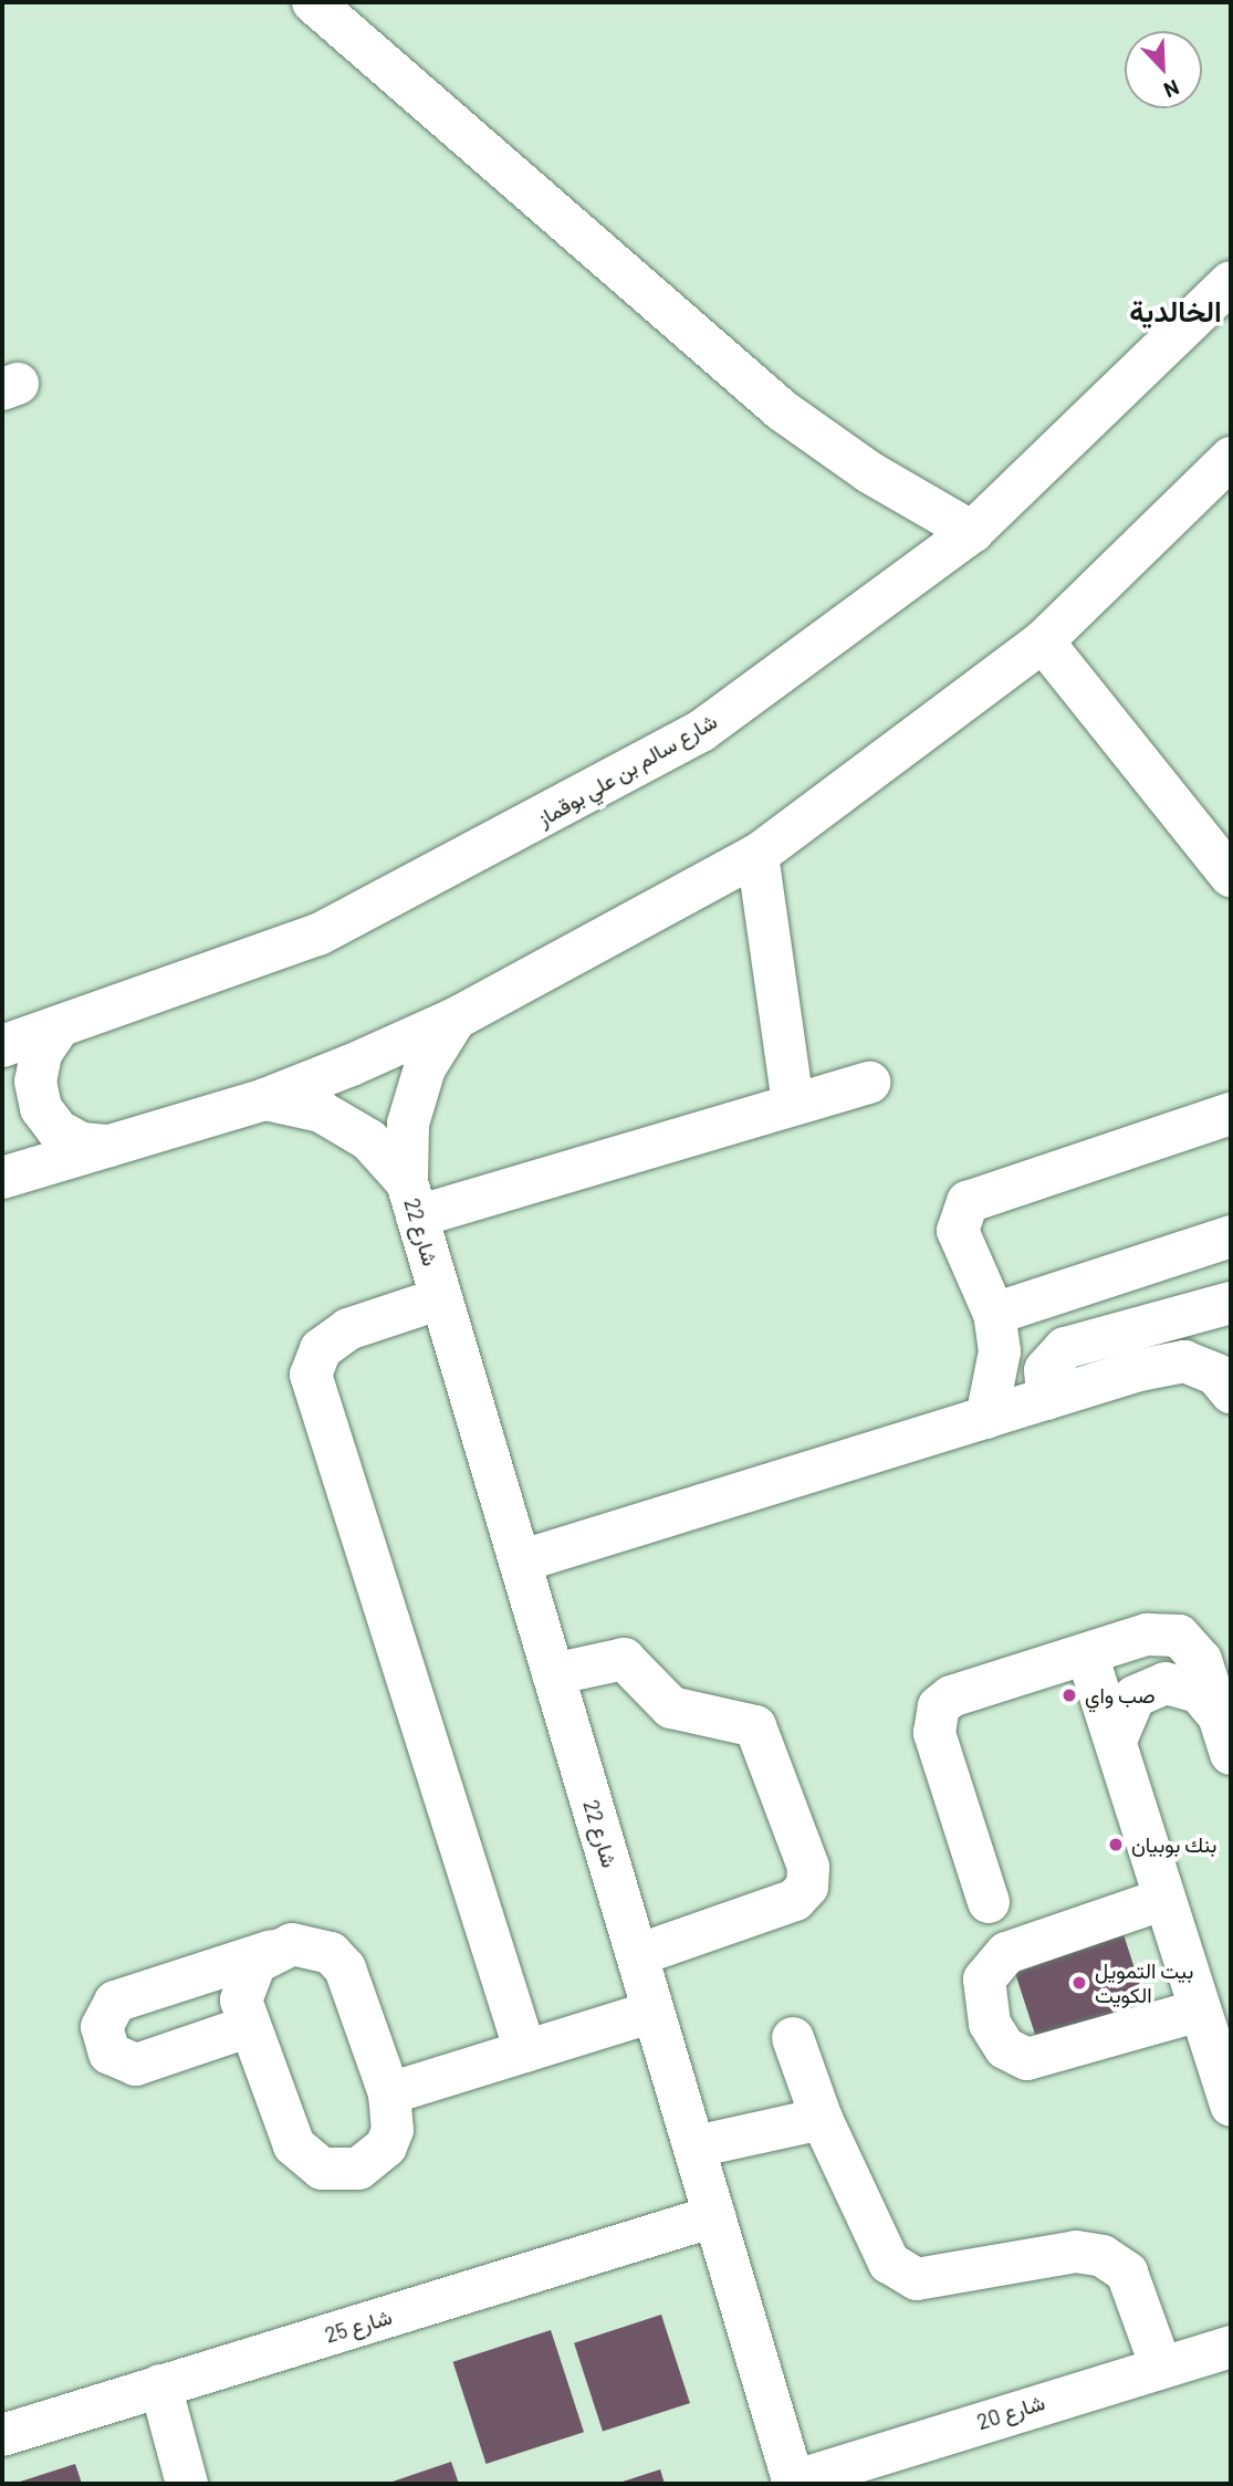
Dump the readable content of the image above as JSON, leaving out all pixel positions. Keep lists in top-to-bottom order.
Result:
{
  "streets": {
    "main road": [
      "شارع سالم بن علي بوقماز",
      "شارع 22",
      "شارع 25",
      "شارع 20"
    ]
  },
  "crossings": [
    ["شارع 22", "شارع 25"],
    ["شارع 22", "شارع 20"]
  ],
  "districts": ["الخالدية"],
  "places": ["صب واي", "بنك بوبيان", "بيت التمويل الكويت"],
  "north": "bottom right"
}
